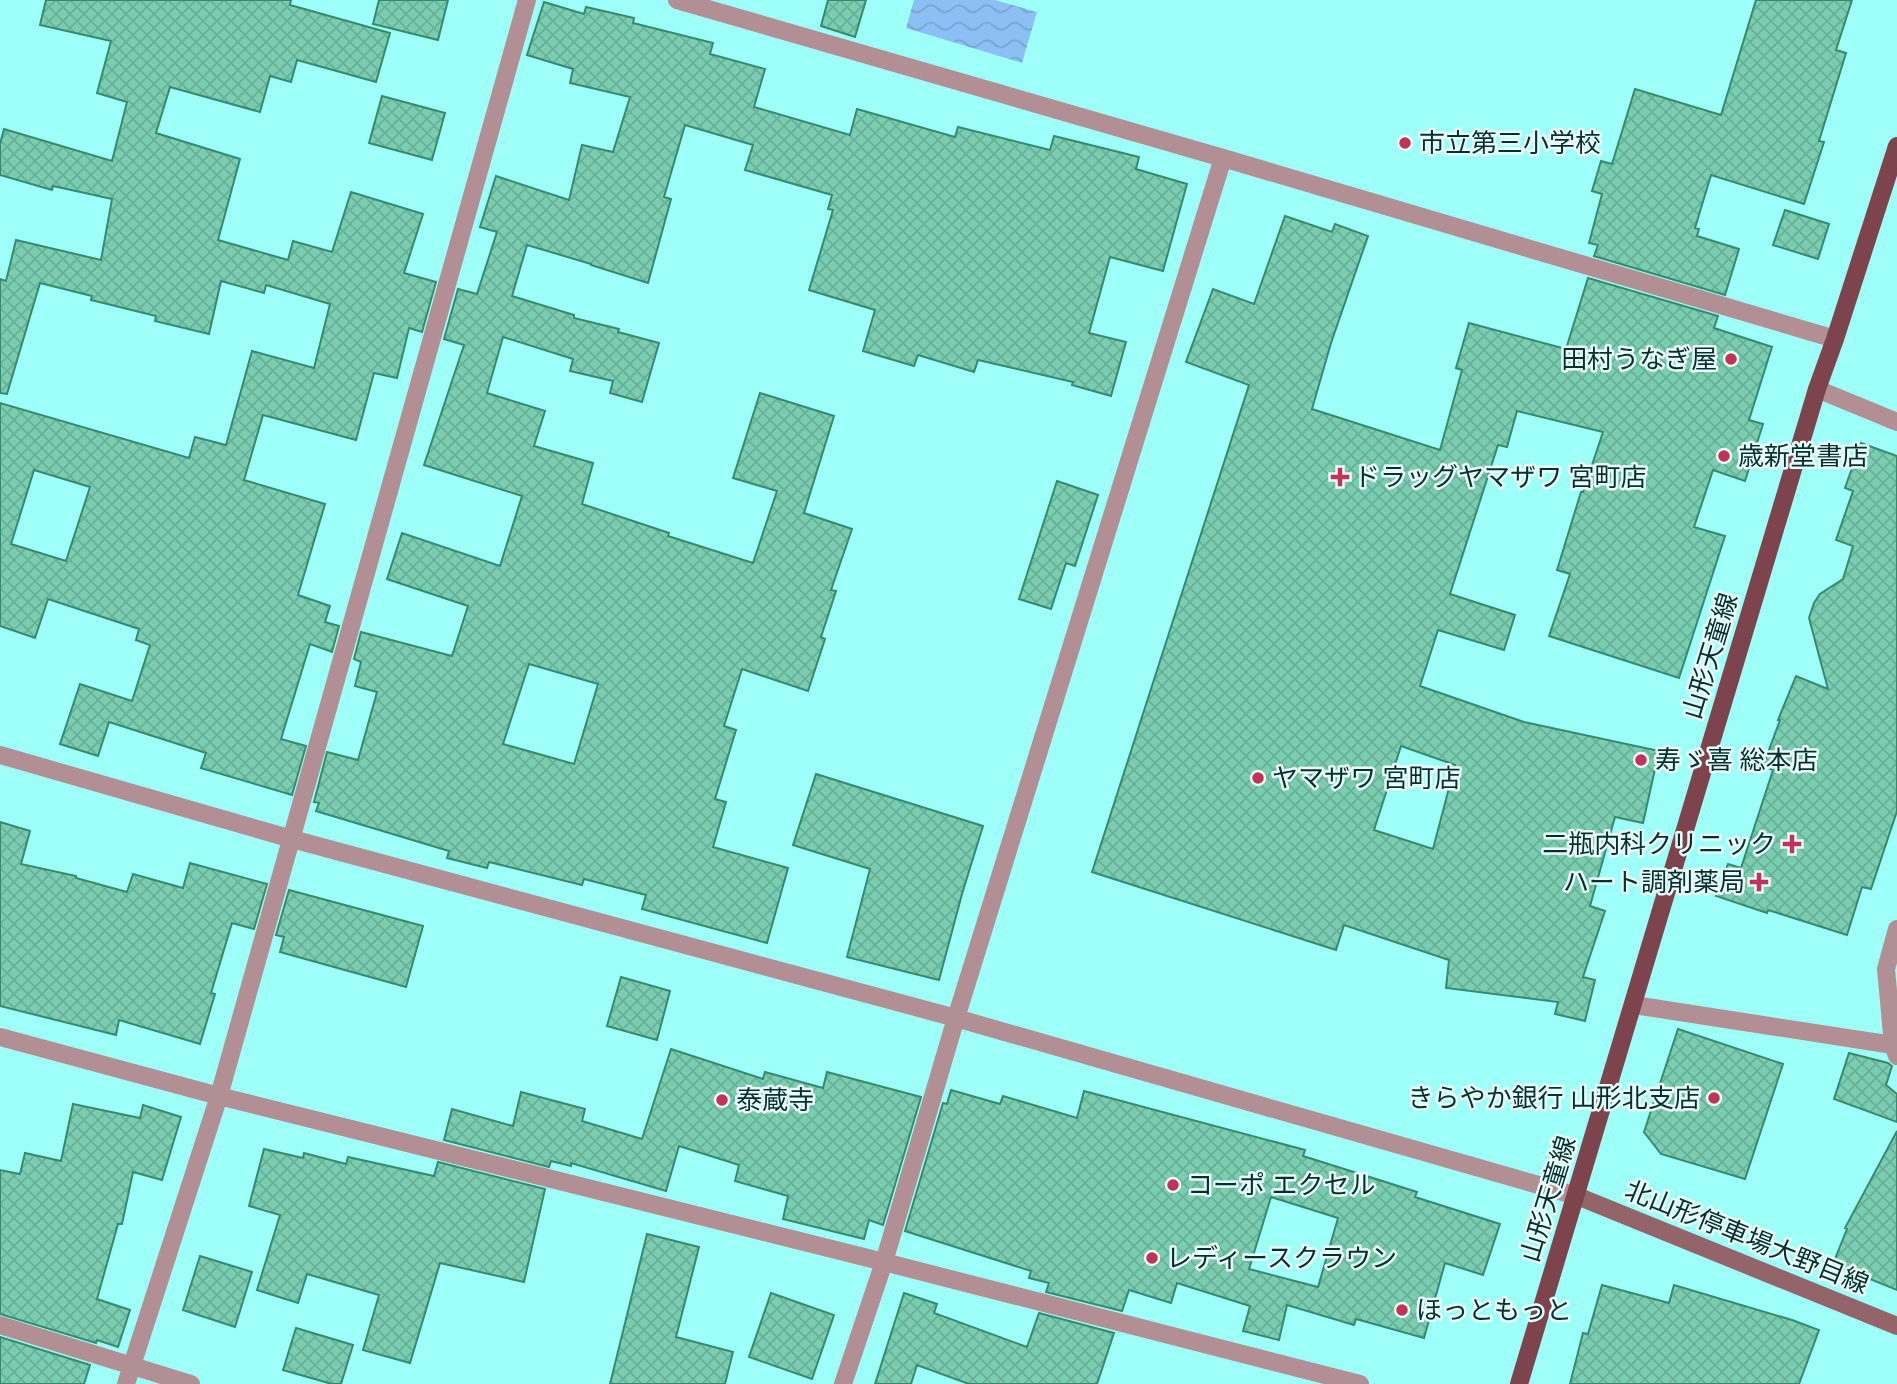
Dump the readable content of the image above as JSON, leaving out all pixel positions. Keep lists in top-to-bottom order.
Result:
{
  "streets": {
    "main road": ["山形天童線", "北山形停車場大野目線"]
  },
  "crossings": [
    ["山形天童線", "北山形停車場大野目線"]
  ],
  "places": {
    "other": [
      "市立第三小学校",
      "田村うなぎ屋",
      "歳新堂書店",
      "寿ゞ喜 総本店",
      "ヤマザワ 宮町店",
      "きらやか銀行 山形北支店",
      "泰蔵寺",
      "コーポ エクセル",
      "レディースクラウン",
      "ほっともっと"
    ],
    "health": ["ドラッグヤマザワ 宮町店", "二瓶内科クリニック", "ハート調剤薬局"]
  }
}
